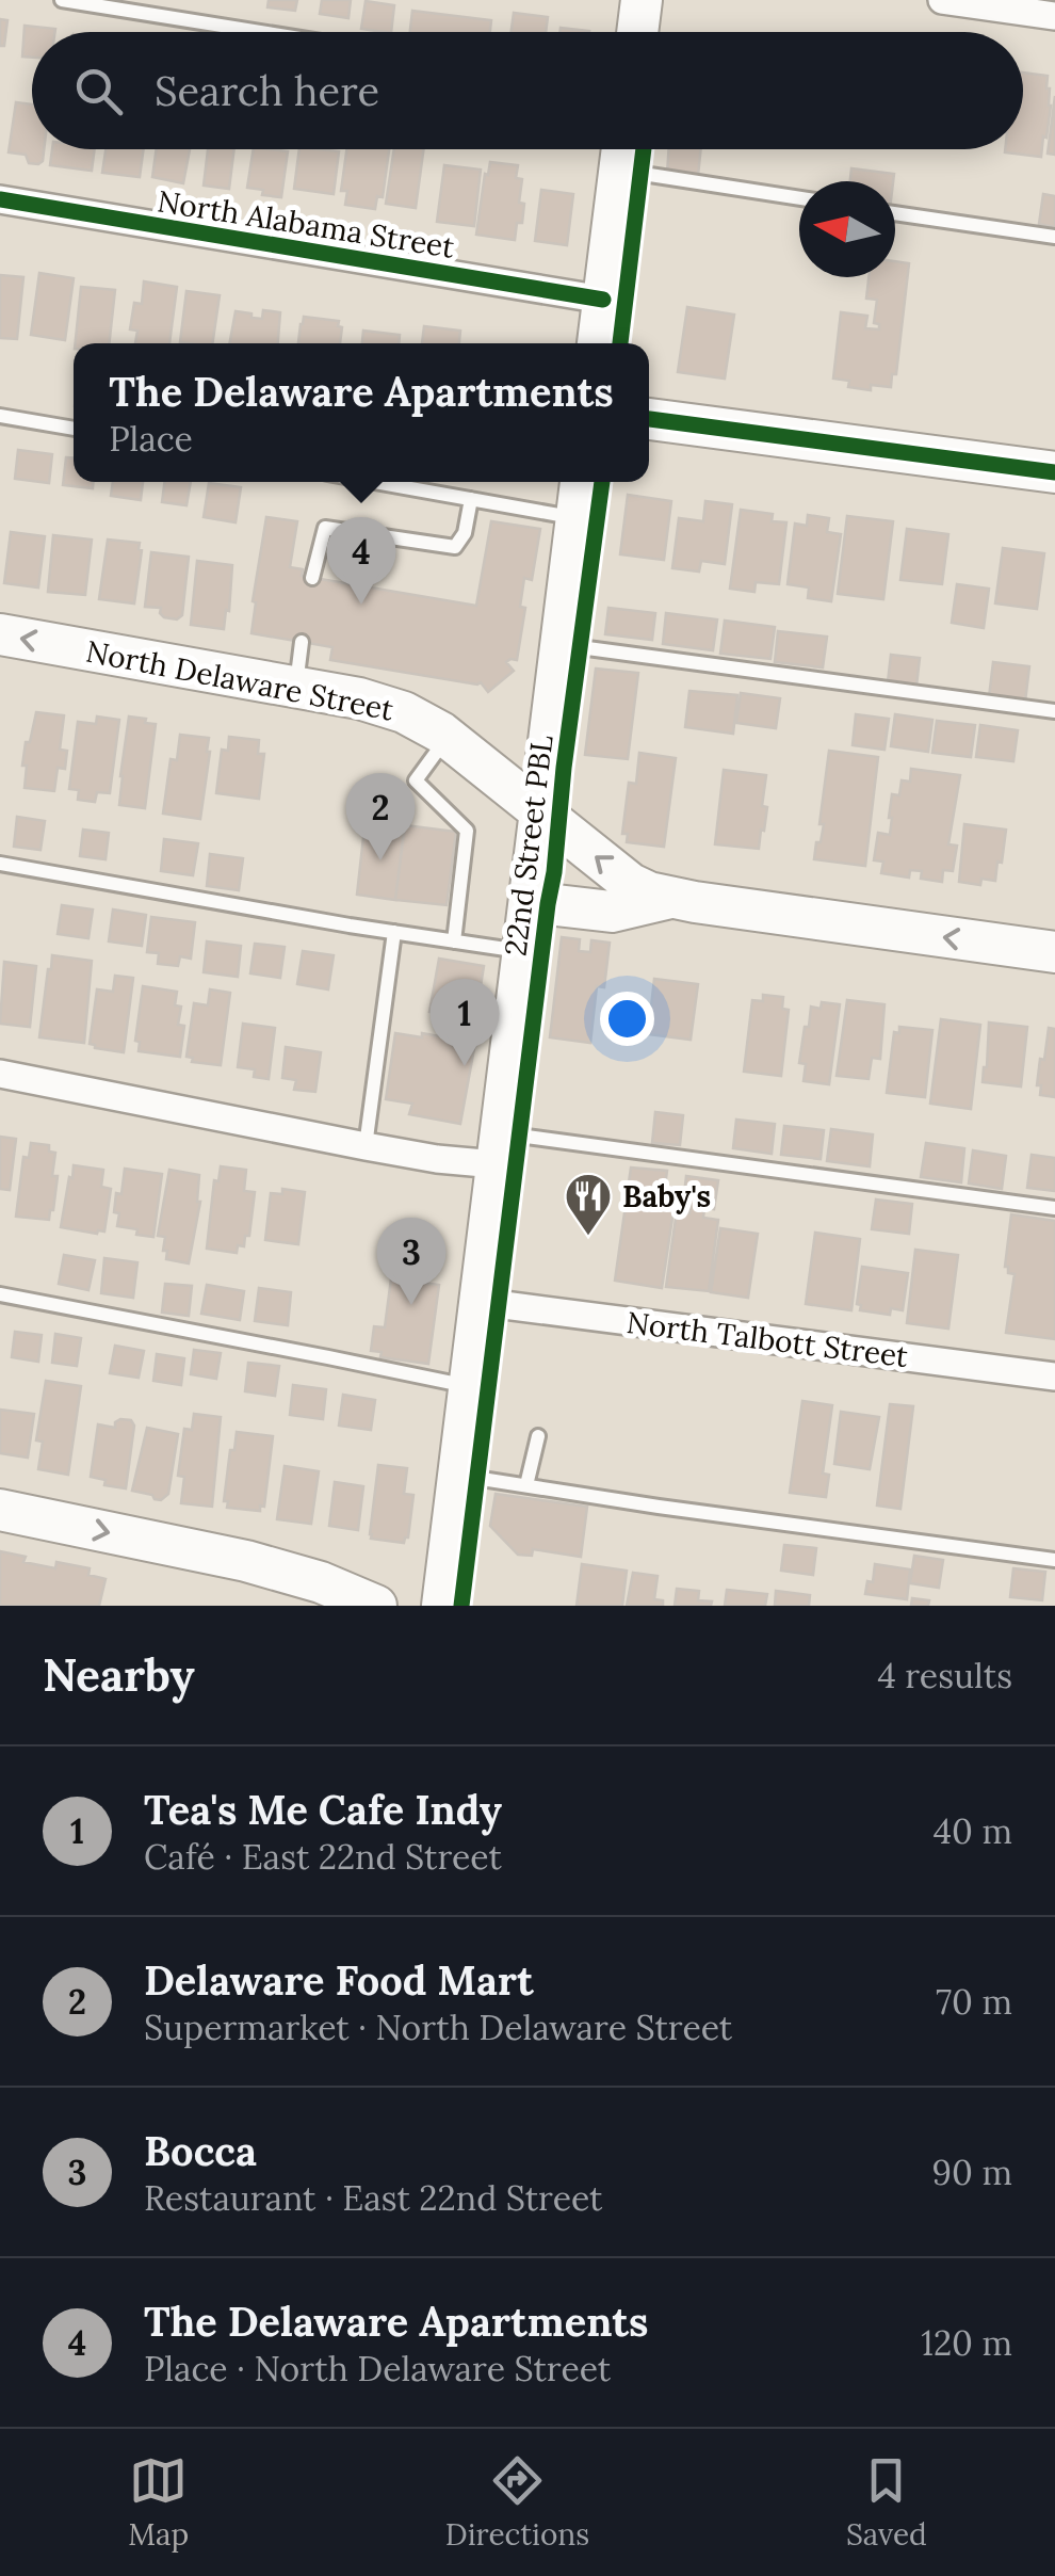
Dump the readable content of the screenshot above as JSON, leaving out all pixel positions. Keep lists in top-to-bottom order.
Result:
{
  "streets": {
    "main road": ["North Delaware Street"],
    "street": ["North Alabama Street", "North Talbott Street"],
    "cycle path": ["22nd Street PBL"]
  },
  "one_way": ["North Delaware Street"],
  "places": {
    "restaurant": ["Baby's"]
  },
  "north": "left",
  "page": {
    "search": "Search here",
    "popup": ["The Delaware Apartments", "Place"],
    "pins": [
      "4",
      "2",
      "1",
      "3"
    ],
    "heading": ["Nearby", "4 results"],
    "list": [
      {
        "mark": "1",
        "name": "Tea's Me Cafe Indy",
        "note": "Café · East 22nd Street",
        "value": "40 m"
      },
      {
        "mark": "2",
        "name": "Delaware Food Mart",
        "note": "Supermarket · North Delaware Street",
        "value": "70 m"
      },
      {
        "mark": "3",
        "name": "Bocca",
        "note": "Restaurant · East 22nd Street",
        "value": "90 m"
      },
      {
        "mark": "4",
        "name": "The Delaware Apartments",
        "note": "Place · North Delaware Street",
        "value": "120 m"
      }
    ],
    "nav": ["Map", "Directions", "Saved"]
  }
}
